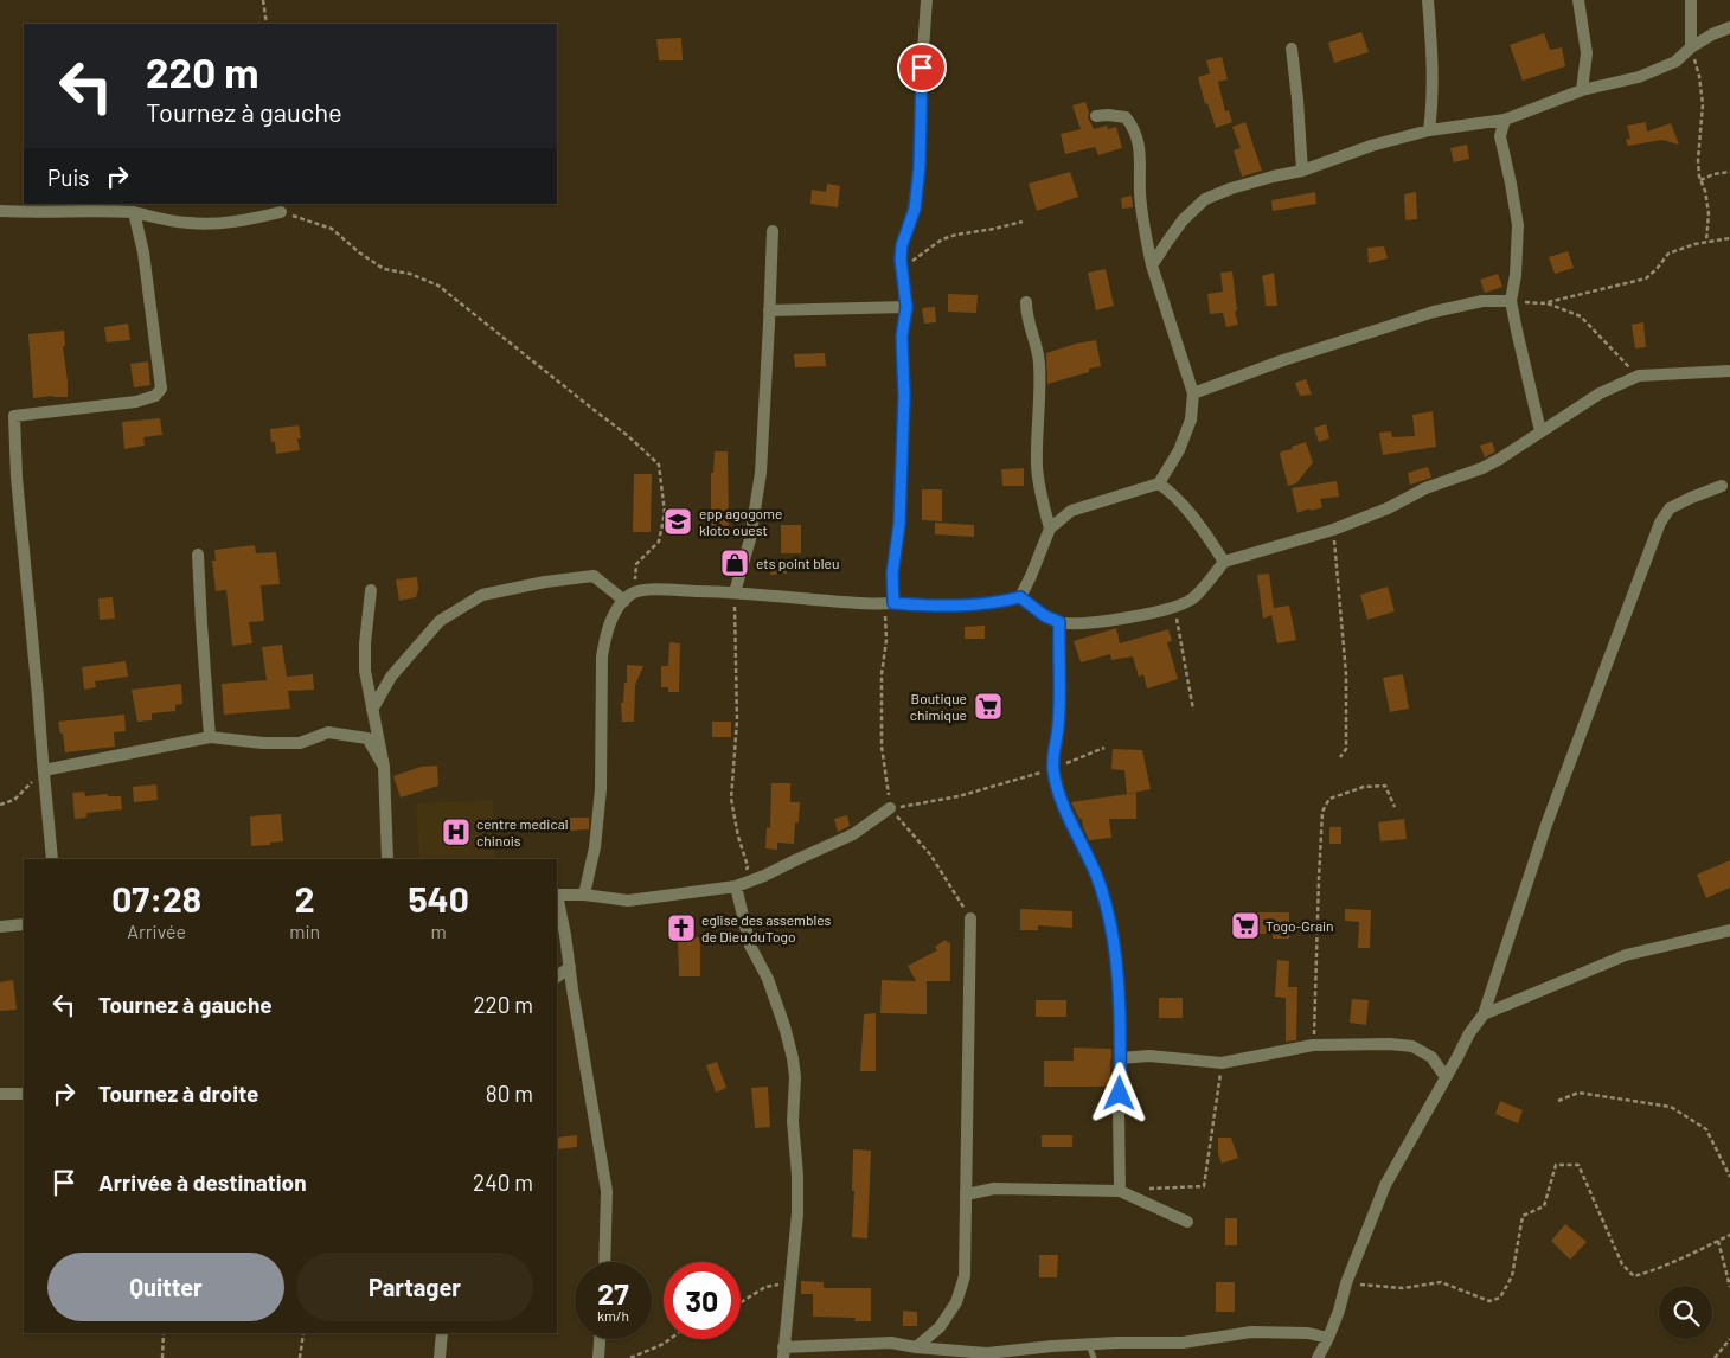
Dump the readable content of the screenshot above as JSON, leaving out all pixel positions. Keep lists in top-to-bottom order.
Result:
{
  "places": {
    "school or university": ["epp agogome kloto ouest"],
    "shop": ["ets point bleu"],
    "supermarket": ["Boutique chimique", "Togo-Grain"],
    "hospital": ["centre medical chinois"],
    "church": ["eglise des assembles de Dieu duTogo"]
  },
  "page": {
    "turn": ["220 m", "Tournez à gauche"],
    "then": "Puis",
    "eta": [
      "07:28",
      "Arrivée",
      "2",
      "min",
      "540",
      "m"
    ],
    "list": [
      {
        "name": "Tournez à gauche",
        "value": "220 m"
      },
      {
        "name": "Tournez à droite",
        "value": "80 m"
      },
      {
        "name": "Arrivée à destination",
        "value": "240 m"
      }
    ],
    "buttons": ["Quitter", "Partager"],
    "speed": "27 km/h",
    "limit": "30"
  }
}
